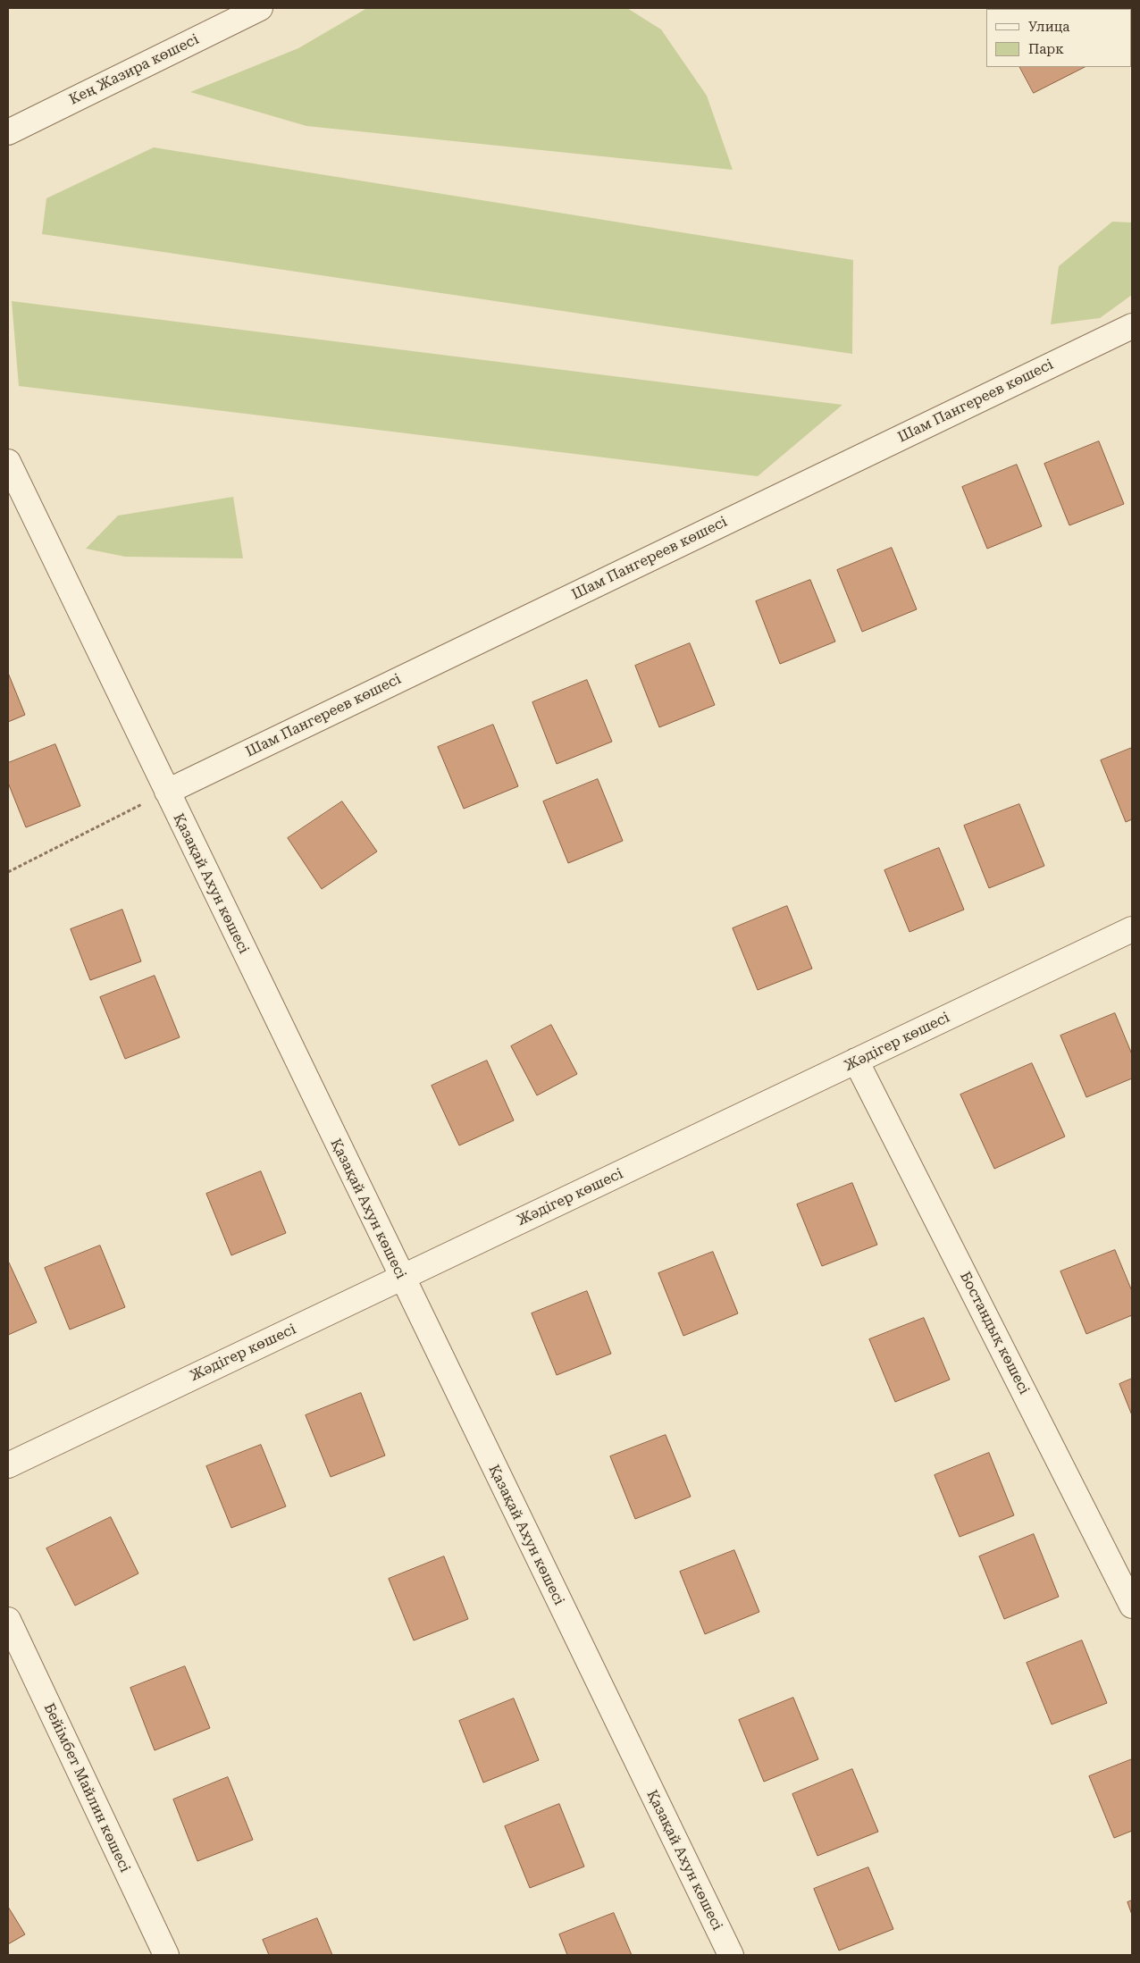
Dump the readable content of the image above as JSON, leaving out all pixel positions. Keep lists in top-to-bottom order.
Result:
{
  "streets": {
    "street": [
      "Кең Жазира көшесі",
      "Шам Пангереев көшесі",
      "Қазақай Ахун көшесі",
      "Жәдігер көшесі",
      "Бостандық көшесі",
      "Бейімбет Майлин көшесі"
    ]
  },
  "crossings": [
    ["Шам Пангереев көшесі", "Қазақай Ахун көшесі"],
    ["Қазақай Ахун көшесі", "Жәдігер көшесі"],
    ["Жәдігер көшесі", "Бостандық көшесі"]
  ],
  "legend": ["Улица", "Парк"]
}
